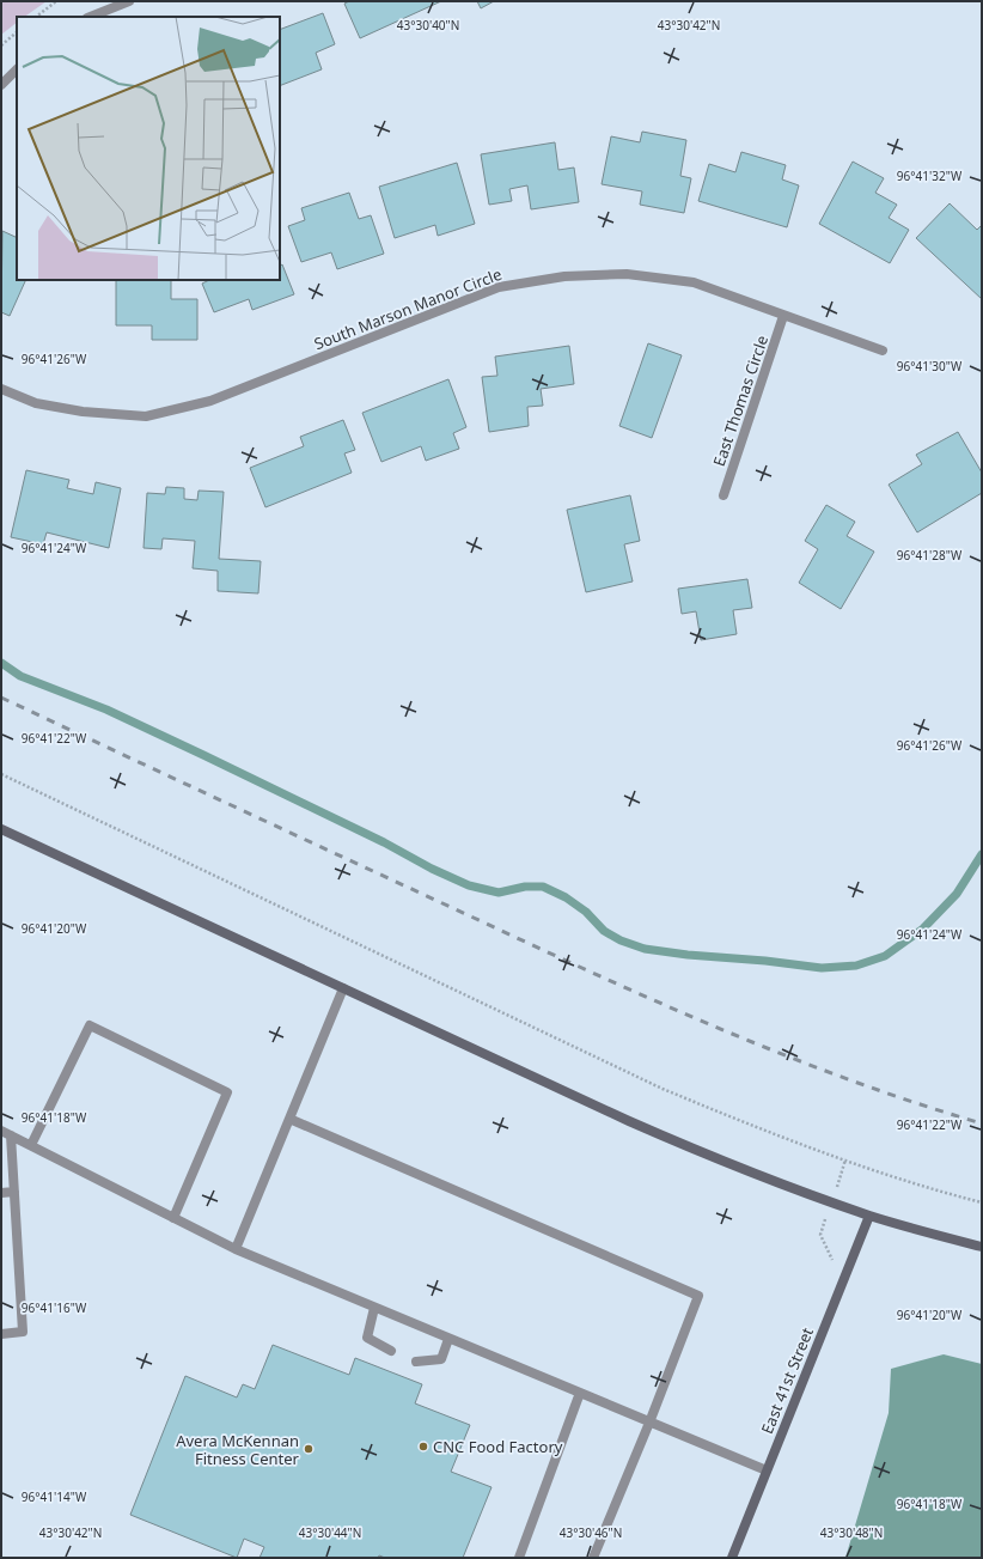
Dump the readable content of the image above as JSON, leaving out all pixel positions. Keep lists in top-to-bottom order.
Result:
{
  "streets": {
    "main road": ["East 41st Street"],
    "street": ["South Marson Manor Circle", "East Thomas Circle"]
  },
  "crossings": [
    ["South Marson Manor Circle", "East Thomas Circle"]
  ],
  "places": ["CNC Food Factory", "Avera McKennan Fitness Center"],
  "coordinates": [
    "43°30'40\"N",
    "43°30'42\"N",
    "96°41'32\"W",
    "96°41'26\"W",
    "96°41'30\"W",
    "96°41'24\"W",
    "96°41'28\"W",
    "96°41'22\"W",
    "96°41'20\"W",
    "96°41'18\"W",
    "96°41'16\"W",
    "96°41'14\"W",
    "43°30'44\"N",
    "43°30'46\"N",
    "43°30'48\"N"
  ]
}
